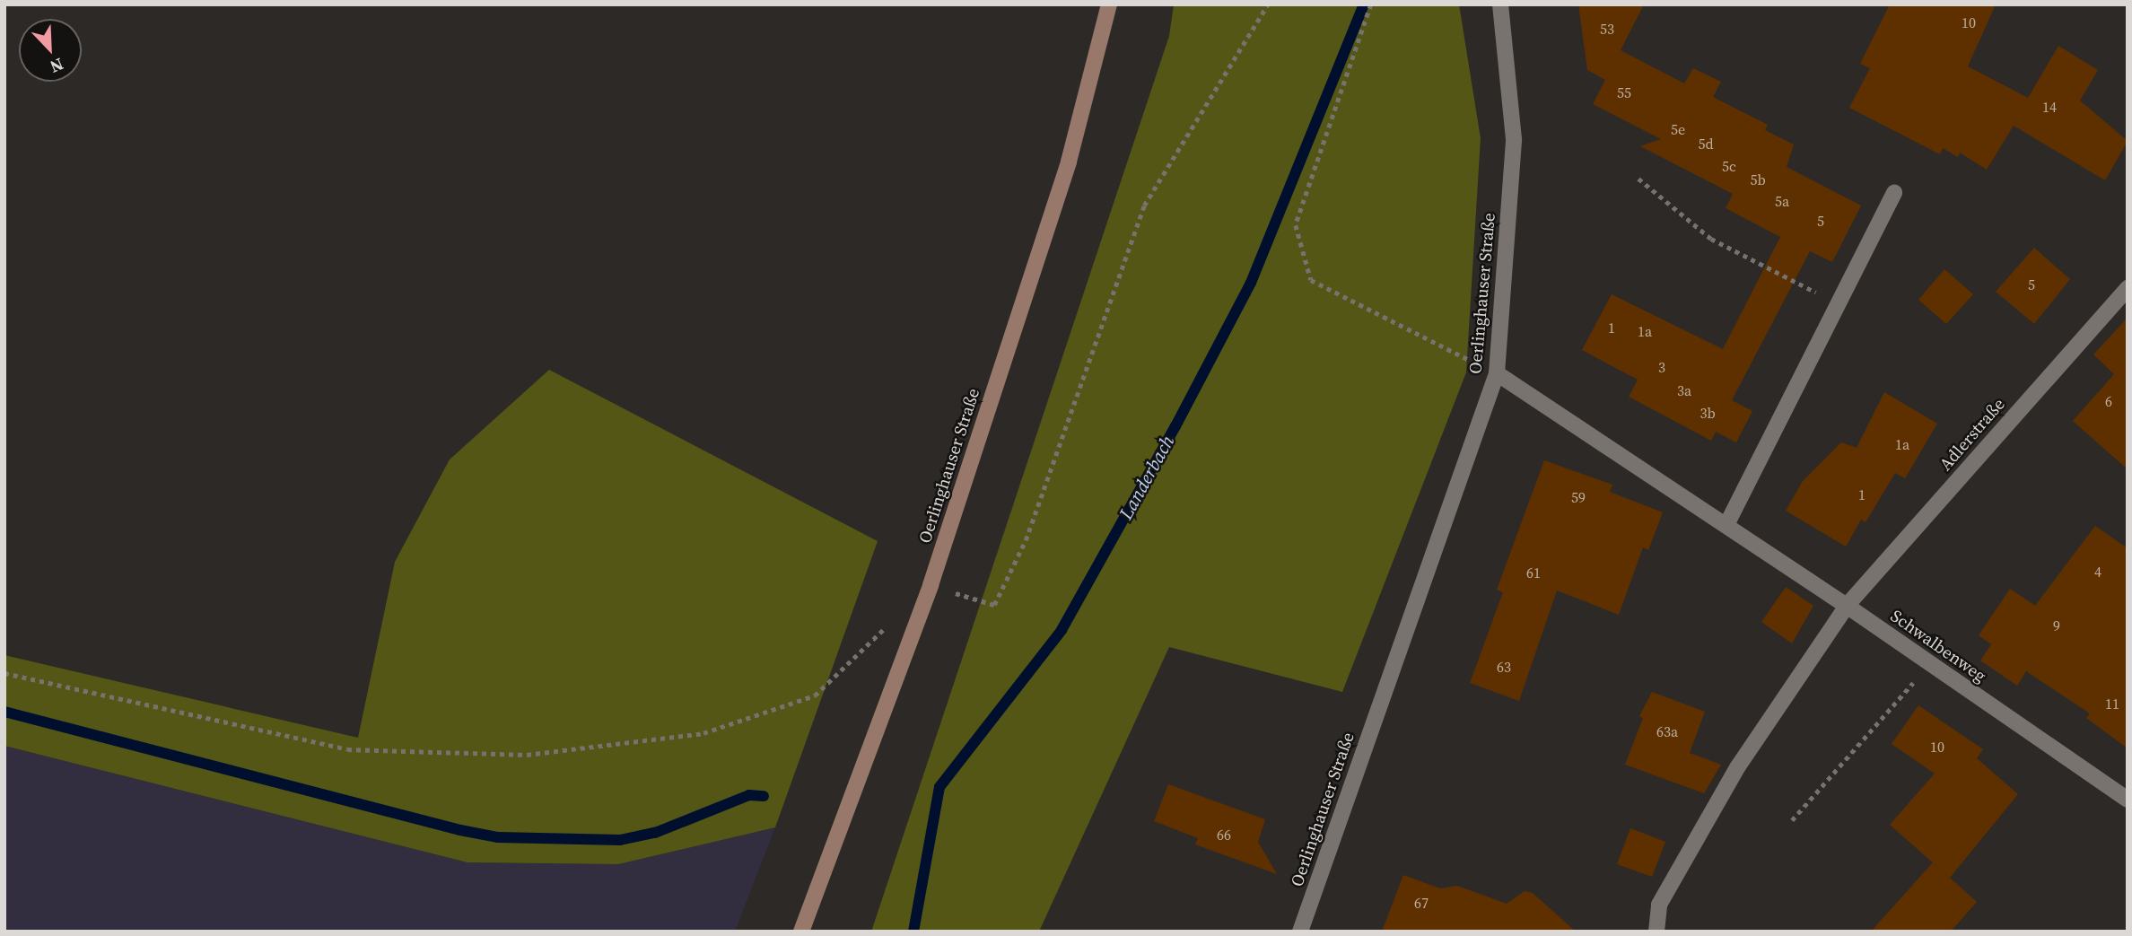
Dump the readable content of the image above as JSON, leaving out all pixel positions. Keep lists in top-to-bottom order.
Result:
{
  "streets": {
    "main road": ["Oerlinghauser Straße"],
    "street": ["Adlerstraße", "Schwalbenweg"]
  },
  "crossings": [
    ["Oerlinghauser Straße", "Schwalbenweg"],
    ["Adlerstraße", "Schwalbenweg"]
  ],
  "water": ["Landerbach"],
  "house_numbers": [
    "10",
    "53",
    "55",
    "14",
    "5e",
    "5d",
    "5c",
    "5b",
    "5a",
    "5",
    "5",
    "1",
    "1a",
    "3",
    "3a",
    "6",
    "3b",
    "1a",
    "1",
    "59",
    "4",
    "61",
    "9",
    "63",
    "11",
    "63a",
    "10",
    "66",
    "67"
  ],
  "north": "bottom right"
}
